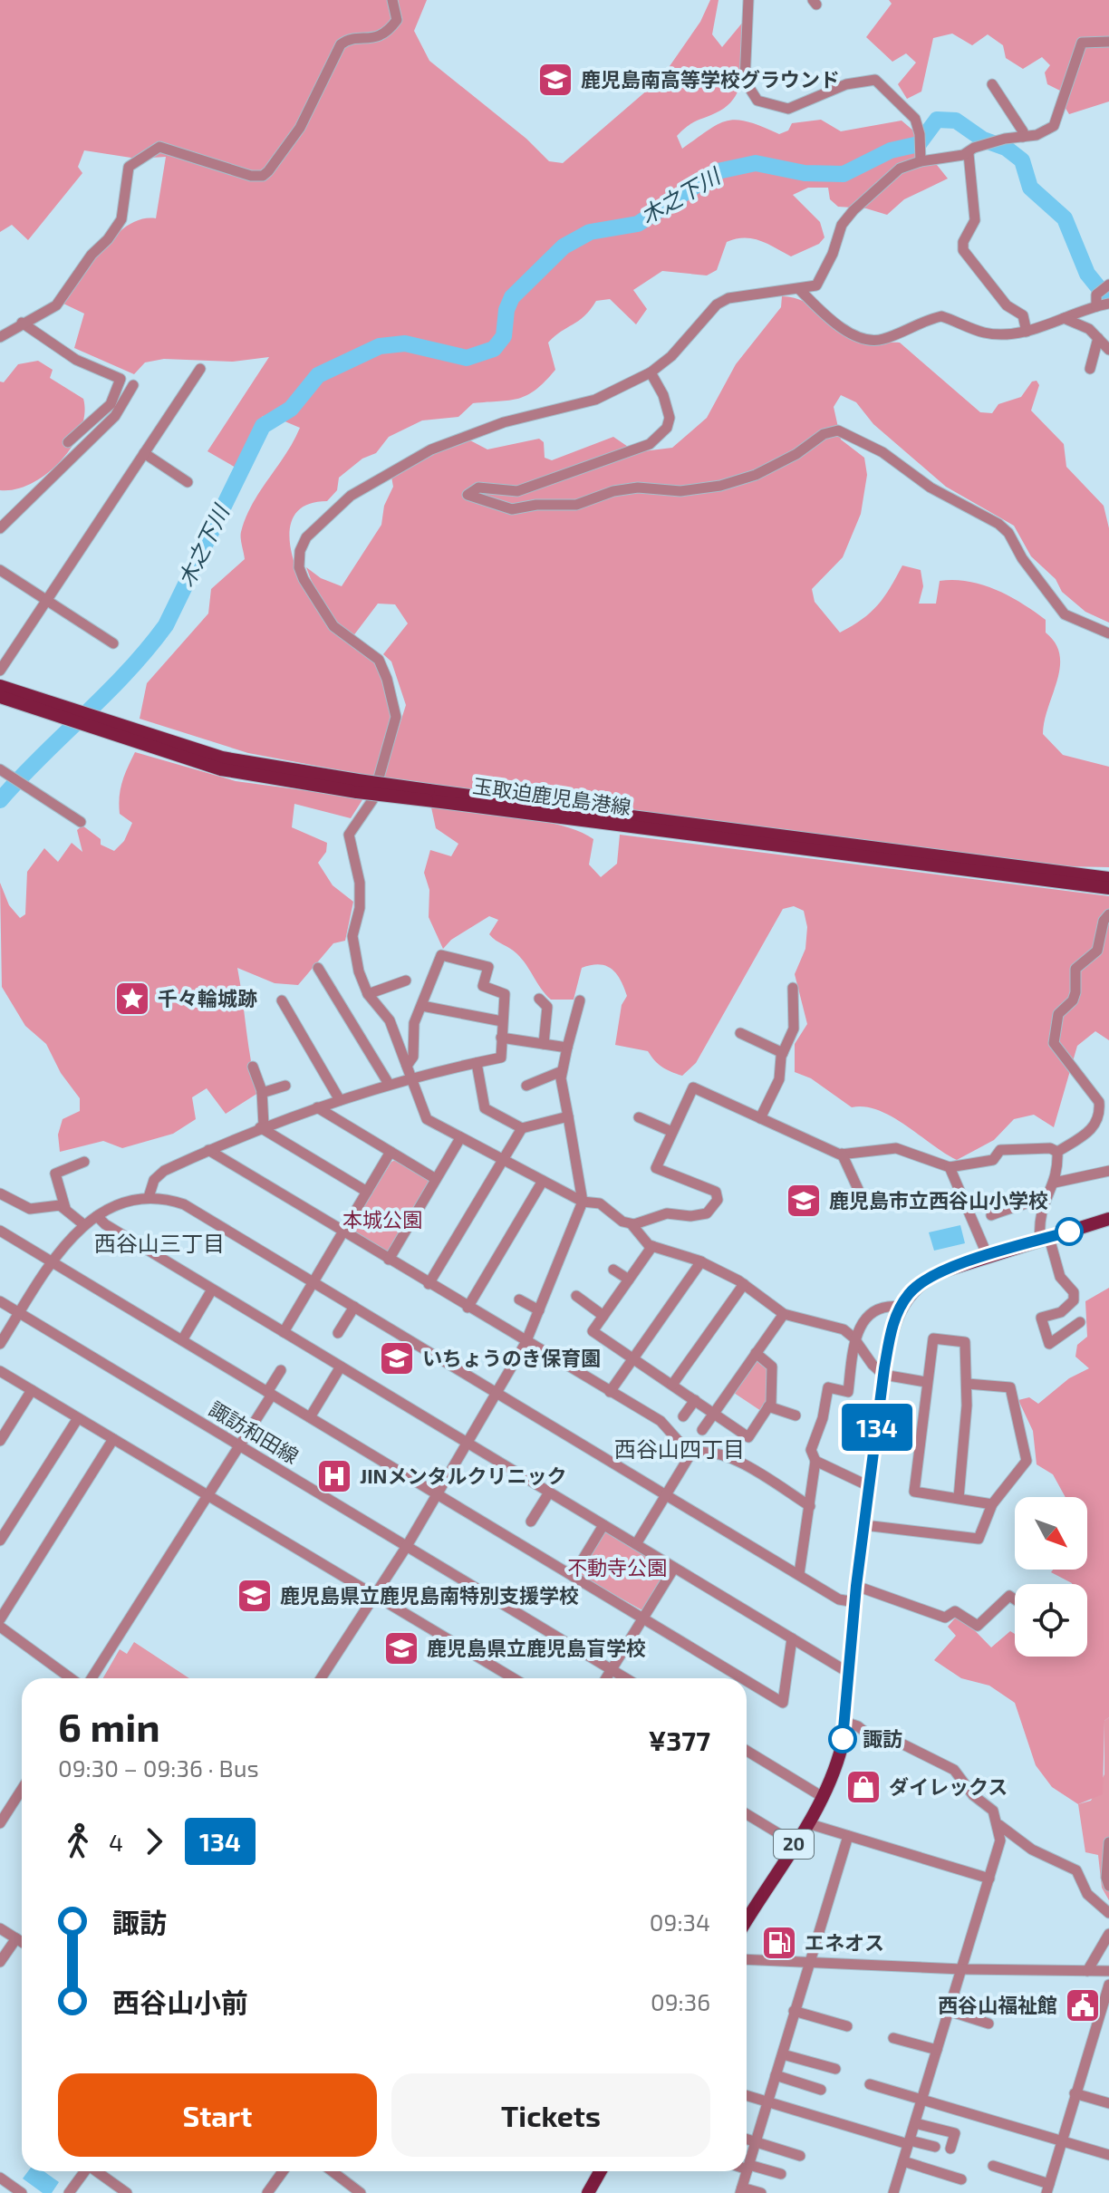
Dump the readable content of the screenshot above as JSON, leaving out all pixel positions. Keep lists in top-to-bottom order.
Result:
{
  "streets": {
    "main road": ["玉取迫鹿児島港線", "20"],
    "street": ["諏訪和田線"]
  },
  "districts": ["西谷山三丁目", "西谷山四丁目"],
  "water": ["木之下川"],
  "parks": ["本城公園", "不動寺公園"],
  "places": {
    "school or university": [
      "鹿児島南高等学校グラウンド",
      "鹿児島市立西谷山小学校",
      "いちょうのき保育園",
      "鹿児島県立鹿児島南特別支援学校",
      "鹿児島県立鹿児島盲学校"
    ],
    "place": ["千々輪城跡"],
    "hospital": ["JINメンタルクリニック"],
    "other": ["諏訪"],
    "shop": ["ダイレックス"],
    "fuel station": ["エネオス"],
    "public building": ["西谷山福祉館"]
  },
  "lines": ["bus line 134"],
  "north": "bottom right",
  "page": {
    "on_map": "134",
    "heading": ["6 min", "09:30 – 09:36 · Bus", "¥377"],
    "legs": ["4", "134"],
    "list": [
      {
        "name": "諏訪",
        "value": "09:34"
      },
      {
        "name": "西谷山小前",
        "value": "09:36"
      }
    ],
    "buttons": ["Start", "Tickets"]
  }
}
